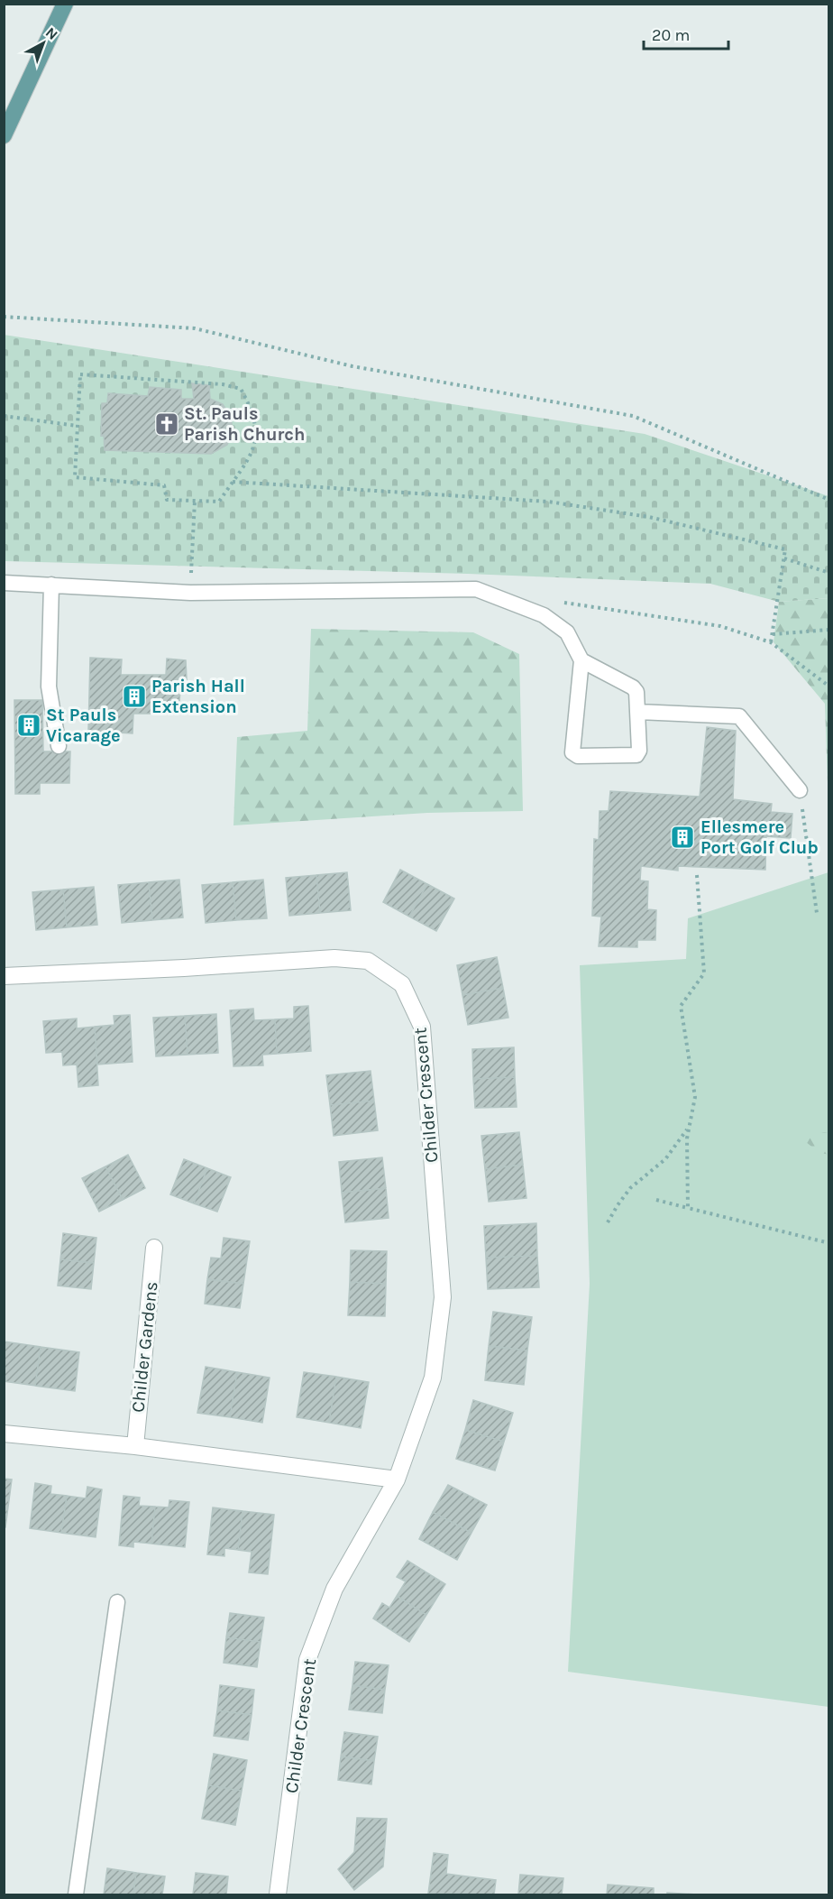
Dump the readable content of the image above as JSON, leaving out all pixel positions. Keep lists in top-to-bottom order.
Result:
{
  "streets": {
    "street": ["Childer Crescent", "Childer Gardens"]
  },
  "places": {
    "church": ["St. Pauls Parish Church"],
    "building": ["Parish Hall Extension", "St Pauls Vicarage", "Ellesmere Port Golf Club"]
  },
  "scale_bar": "20 m",
  "north": "top right"
}
